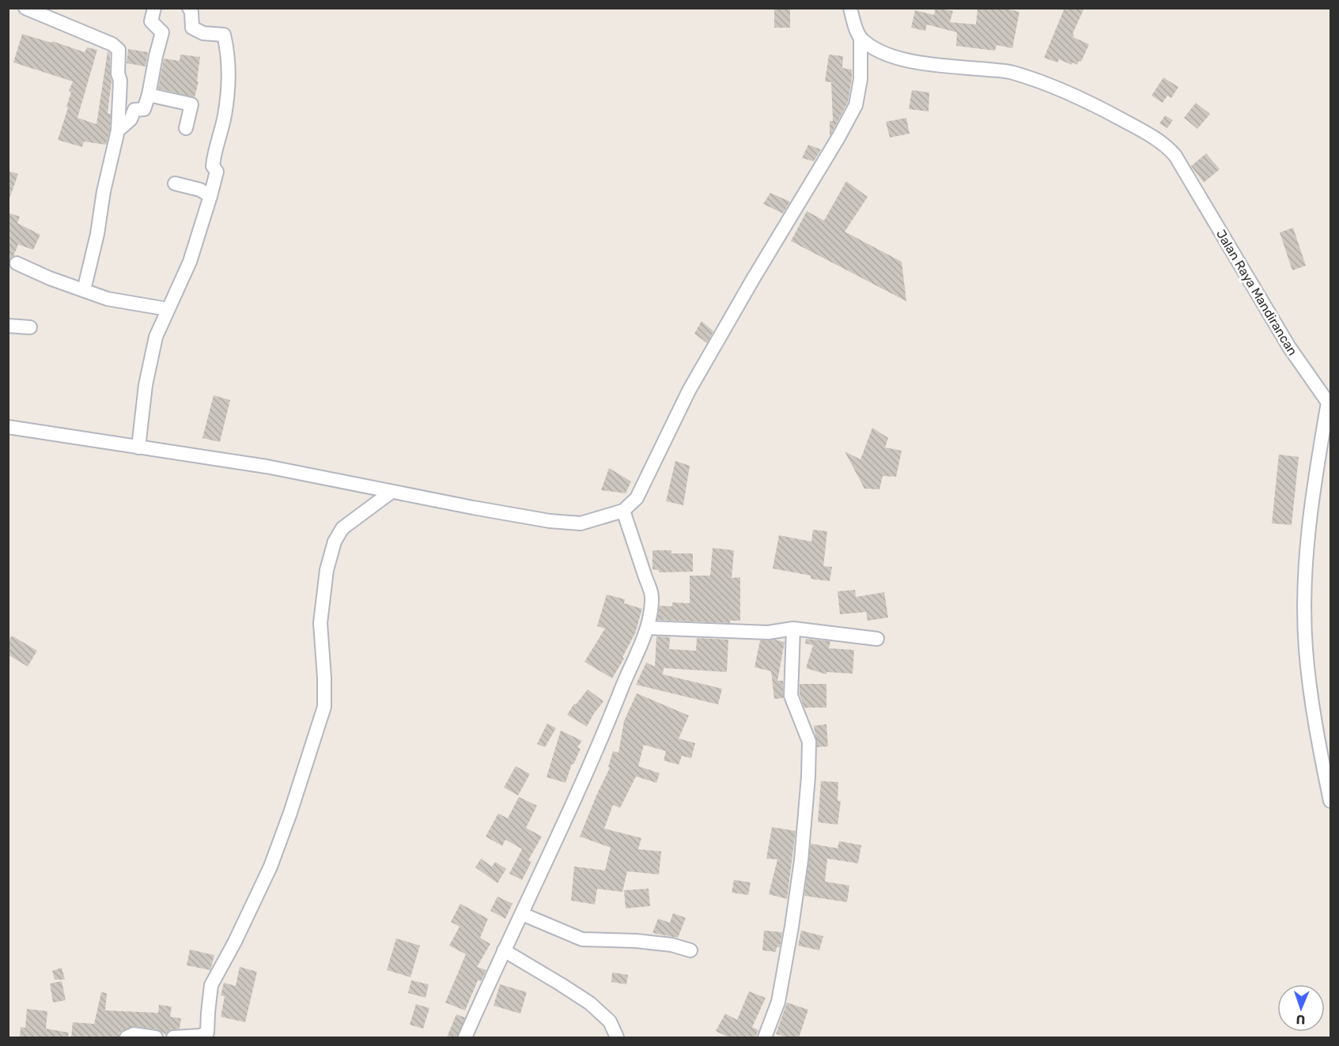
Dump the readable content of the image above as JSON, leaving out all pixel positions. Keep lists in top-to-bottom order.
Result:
{
  "streets": {
    "street": ["Jalan Raya Mandirancan"]
  },
  "north": "bottom"
}
